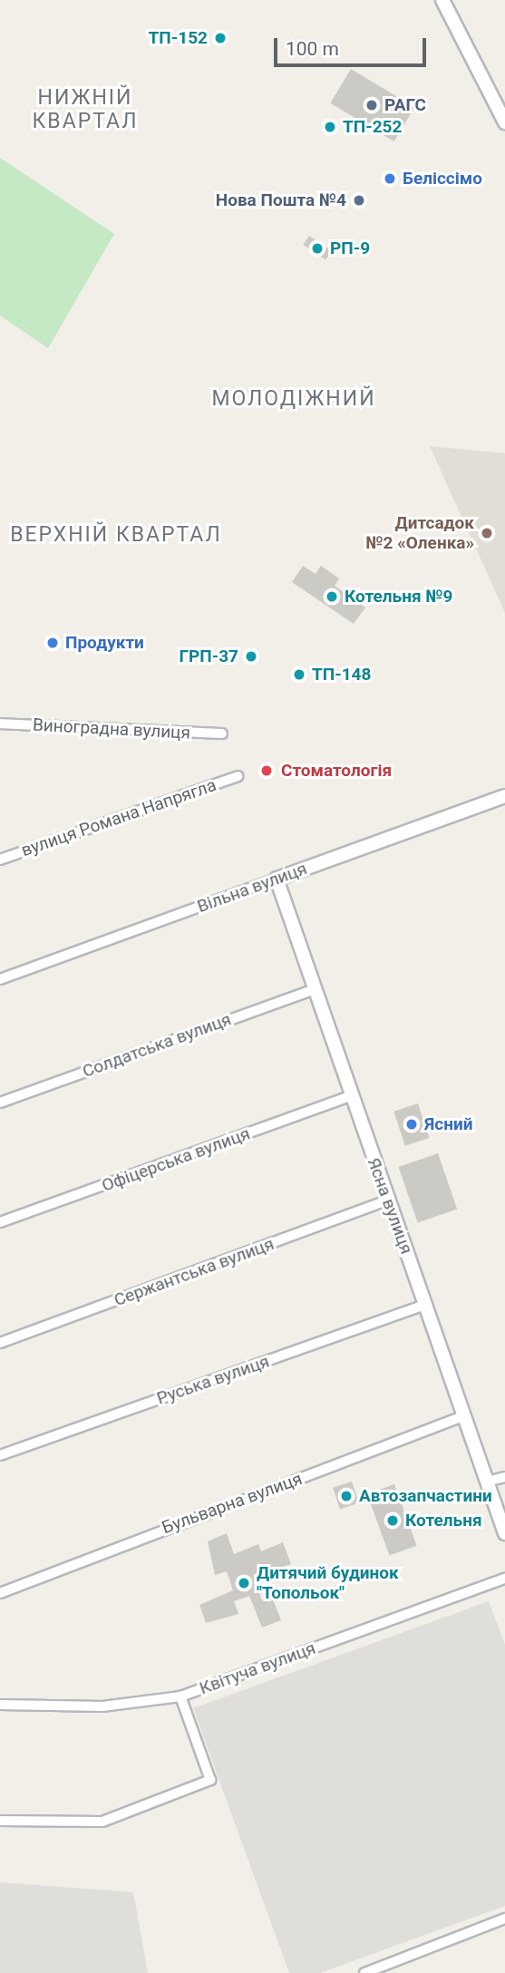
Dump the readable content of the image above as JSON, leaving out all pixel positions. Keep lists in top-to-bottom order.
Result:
{
  "streets": {
    "street": [
      "Виноградна вулиця",
      "вулиця Романа Напрягла",
      "Вільна вулиця",
      "Солдатська вулиця",
      "Офіцерська вулиця",
      "Ясна вулиця",
      "Сержантська вулиця",
      "Руська вулиця",
      "Бульварна вулиця",
      "Квітуча вулиця"
    ]
  },
  "crossings": [
    ["Вільна вулиця", "Ясна вулиця"],
    ["Солдатська вулиця", "Ясна вулиця"],
    ["Офіцерська вулиця", "Ясна вулиця"],
    ["Ясна вулиця", "Сержантська вулиця"],
    ["Ясна вулиця", "Руська вулиця"],
    ["Ясна вулиця", "Бульварна вулиця"]
  ],
  "districts": ["НИЖНІЙ КВАРТАЛ", "МОЛОДІЖНИЙ", "ВЕРХНІЙ КВАРТАЛ"],
  "places": [
    "ТП-152",
    "РАГС",
    "ТП-252",
    "Беліссімо",
    "Нова Пошта №4",
    "РП-9",
    "Дитсадок №2 «Оленка»",
    "Котельня №9",
    "Продукти",
    "ГРП-37",
    "ТП-148",
    "Стоматологія",
    "Ясний",
    "Автозапчастини",
    "Котельня",
    "Дитячий будинок \"Топольок\""
  ],
  "scale_bar": "100 m"
}
